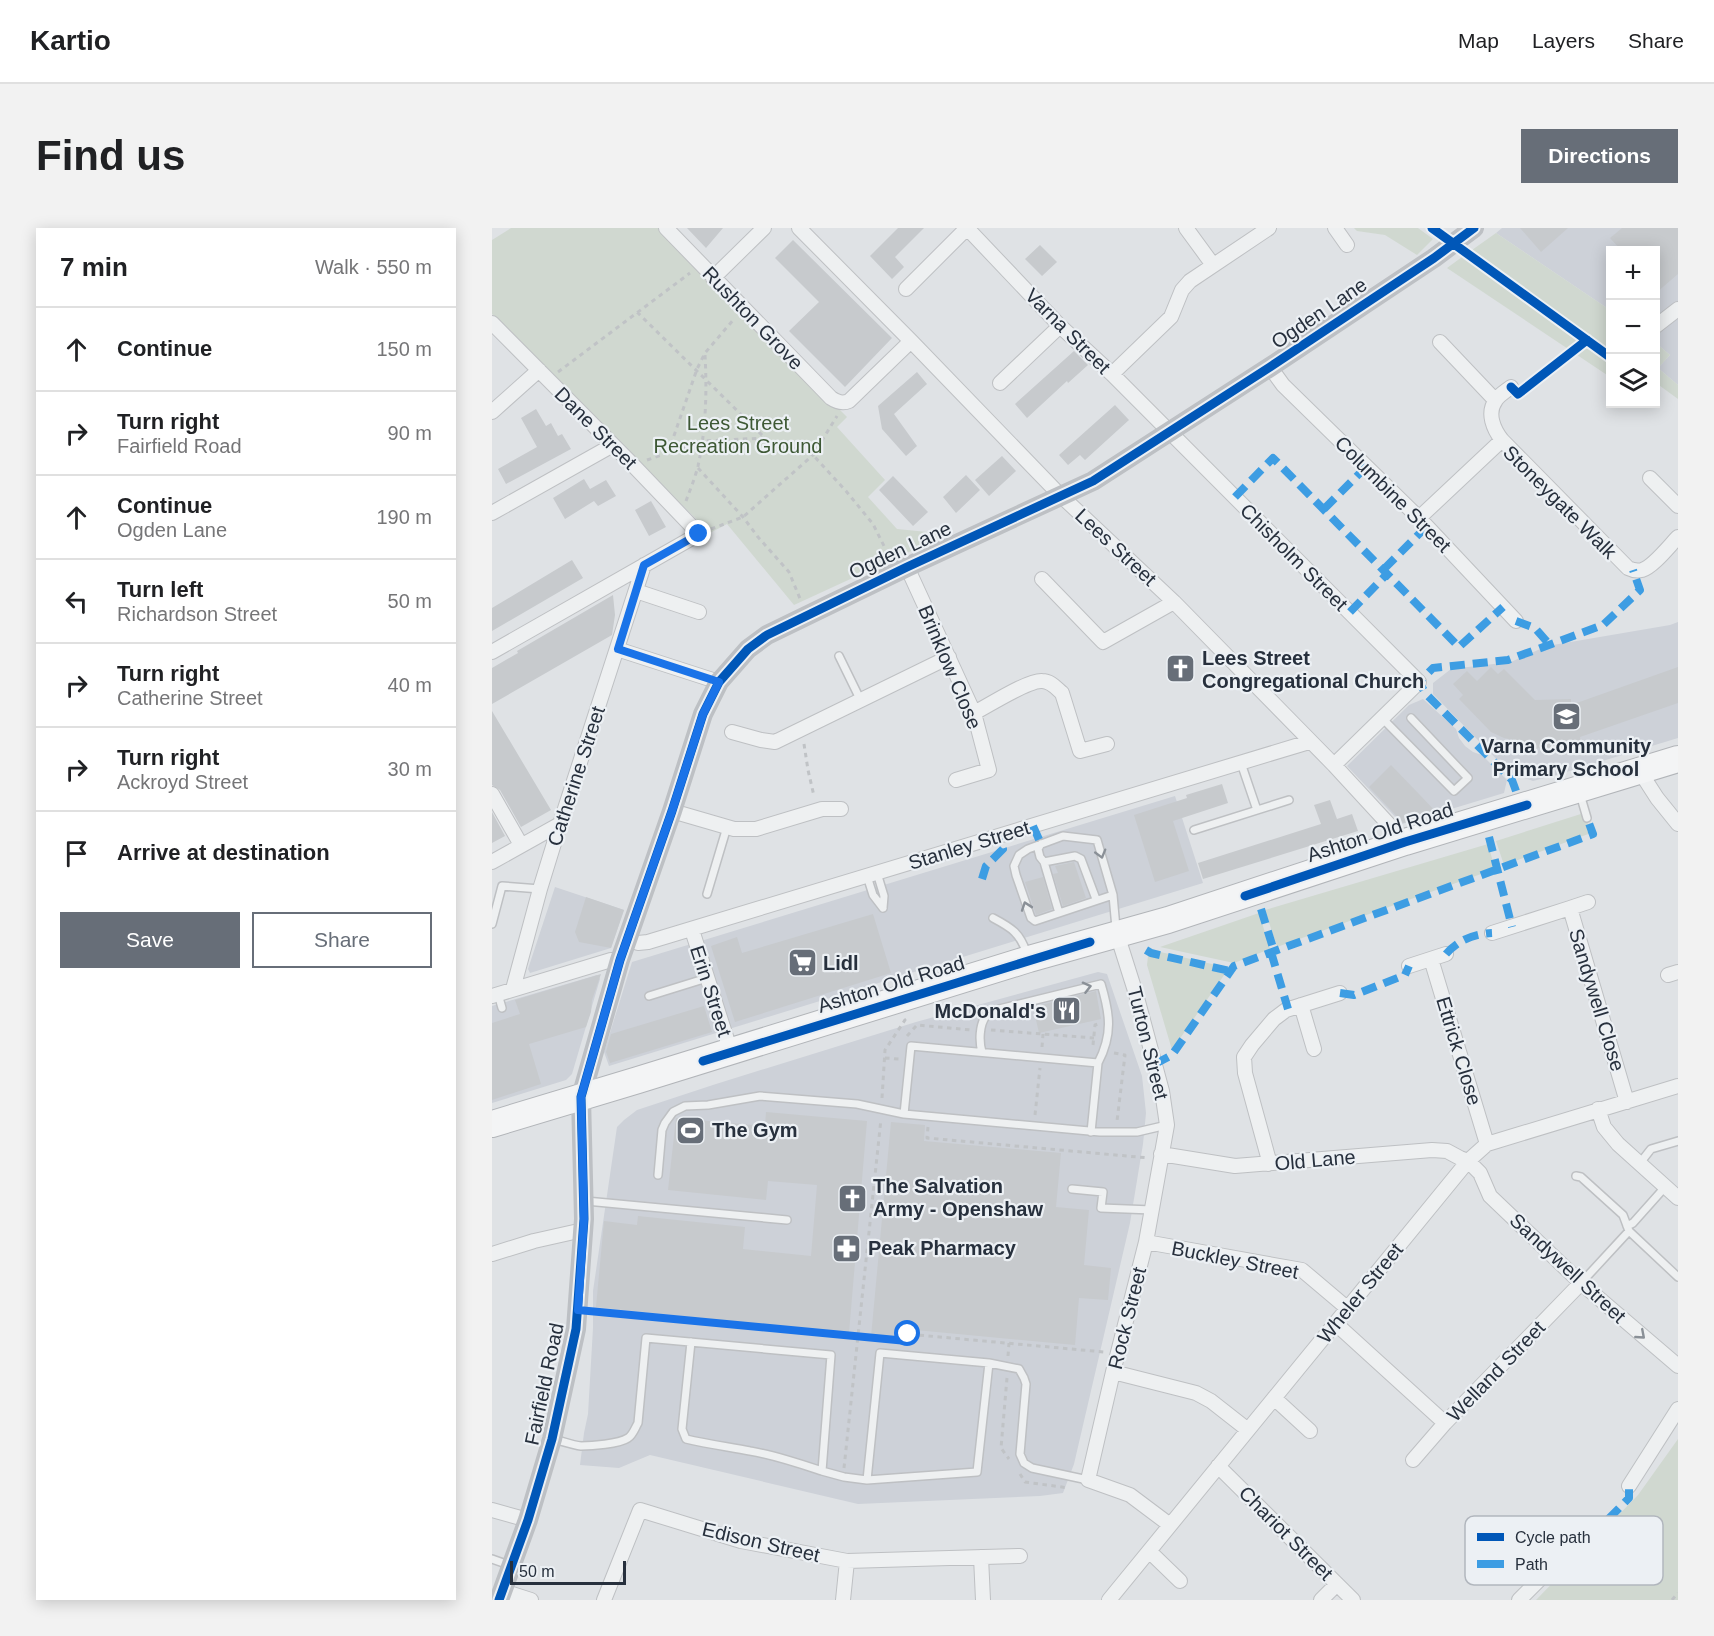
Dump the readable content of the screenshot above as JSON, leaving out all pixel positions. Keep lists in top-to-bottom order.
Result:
{
  "streets": {
    "highway": ["Ashton Old Road"],
    "street": [
      "Ogden Lane",
      "Rushton Grove",
      "Varna Street",
      "Dane Street",
      "Columbine Street",
      "Stoneygate Walk",
      "Lees Street",
      "Chisholm Street",
      "Brinklow Close",
      "Catherine Street",
      "Stanley Street",
      "Erin Street",
      "Sandywell Close",
      "Turton Street",
      "Ettrick Close",
      "Old Lane",
      "Buckley Street",
      "Sandywell Street",
      "Wheler Street",
      "Rock Street",
      "Welland Street",
      "Fairfield Road",
      "Chariot Street",
      "Edison Street"
    ]
  },
  "crossings": [
    ["Ogden Lane", "Varna Street"],
    ["Ogden Lane", "Columbine Street"],
    ["Ogden Lane", "Lees Street"],
    ["Ogden Lane", "Chisholm Street"],
    ["Ogden Lane", "Brinklow Close"],
    ["Ogden Lane", "Ashton Old Road"],
    ["Ogden Lane", "Stanley Street"],
    ["Ogden Lane", "Fairfield Road"],
    ["Varna Street", "Chisholm Street"],
    ["Columbine Street", "Stoneygate Walk"],
    ["Lees Street", "Ashton Old Road"],
    ["Lees Street", "Stanley Street"],
    ["Ashton Old Road", "Erin Street"],
    ["Ashton Old Road", "Turton Street"],
    ["Ashton Old Road", "Fairfield Road"],
    ["Stanley Street", "Erin Street"],
    ["Sandywell Close", "Wheler Street"],
    ["Turton Street", "Old Lane"],
    ["Turton Street", "Rock Street"],
    ["Ettrick Close", "Wheler Street"],
    ["Old Lane", "Sandywell Street"],
    ["Old Lane", "Wheler Street"],
    ["Old Lane", "Rock Street"],
    ["Buckley Street", "Wheler Street"],
    ["Buckley Street", "Rock Street"],
    ["Sandywell Street", "Wheler Street"],
    ["Sandywell Street", "Welland Street"],
    ["Wheler Street", "Chariot Street"]
  ],
  "one_way": ["Sandywell Street"],
  "parks": ["Lees Street Recreation Ground"],
  "places": {
    "church": ["Lees Street Congregational Church", "The Salvation Army - Openshaw"],
    "school or university": ["Varna Community Primary School"],
    "supermarket": ["Lidl"],
    "restaurant": ["McDonald's"],
    "sports": ["The Gym"],
    "pharmacy": ["Peak Pharmacy"]
  },
  "legend": ["Cycle path", "Path"],
  "scale_bar": "50 m",
  "page": {
    "header": "Kartio",
    "nav": ["Map", "Layers", "Share"],
    "buttons": [
      "Directions",
      ["Save", "Share"]
    ],
    "title": "Find us",
    "heading": ["7 min", "Walk · 550 m"],
    "map_buttons": ["+", "−"],
    "list": [
      ["Continue", "150 m"],
      ["Turn right", "Fairfield Road", "90 m"],
      ["Continue", "Ogden Lane", "190 m"],
      ["Turn left", "Richardson Street", "50 m"],
      ["Turn right", "Catherine Street", "40 m"],
      ["Turn right", "Ackroyd Street", "30 m"],
      "Arrive at destination"
    ],
    "scale": "50 m"
  }
}
